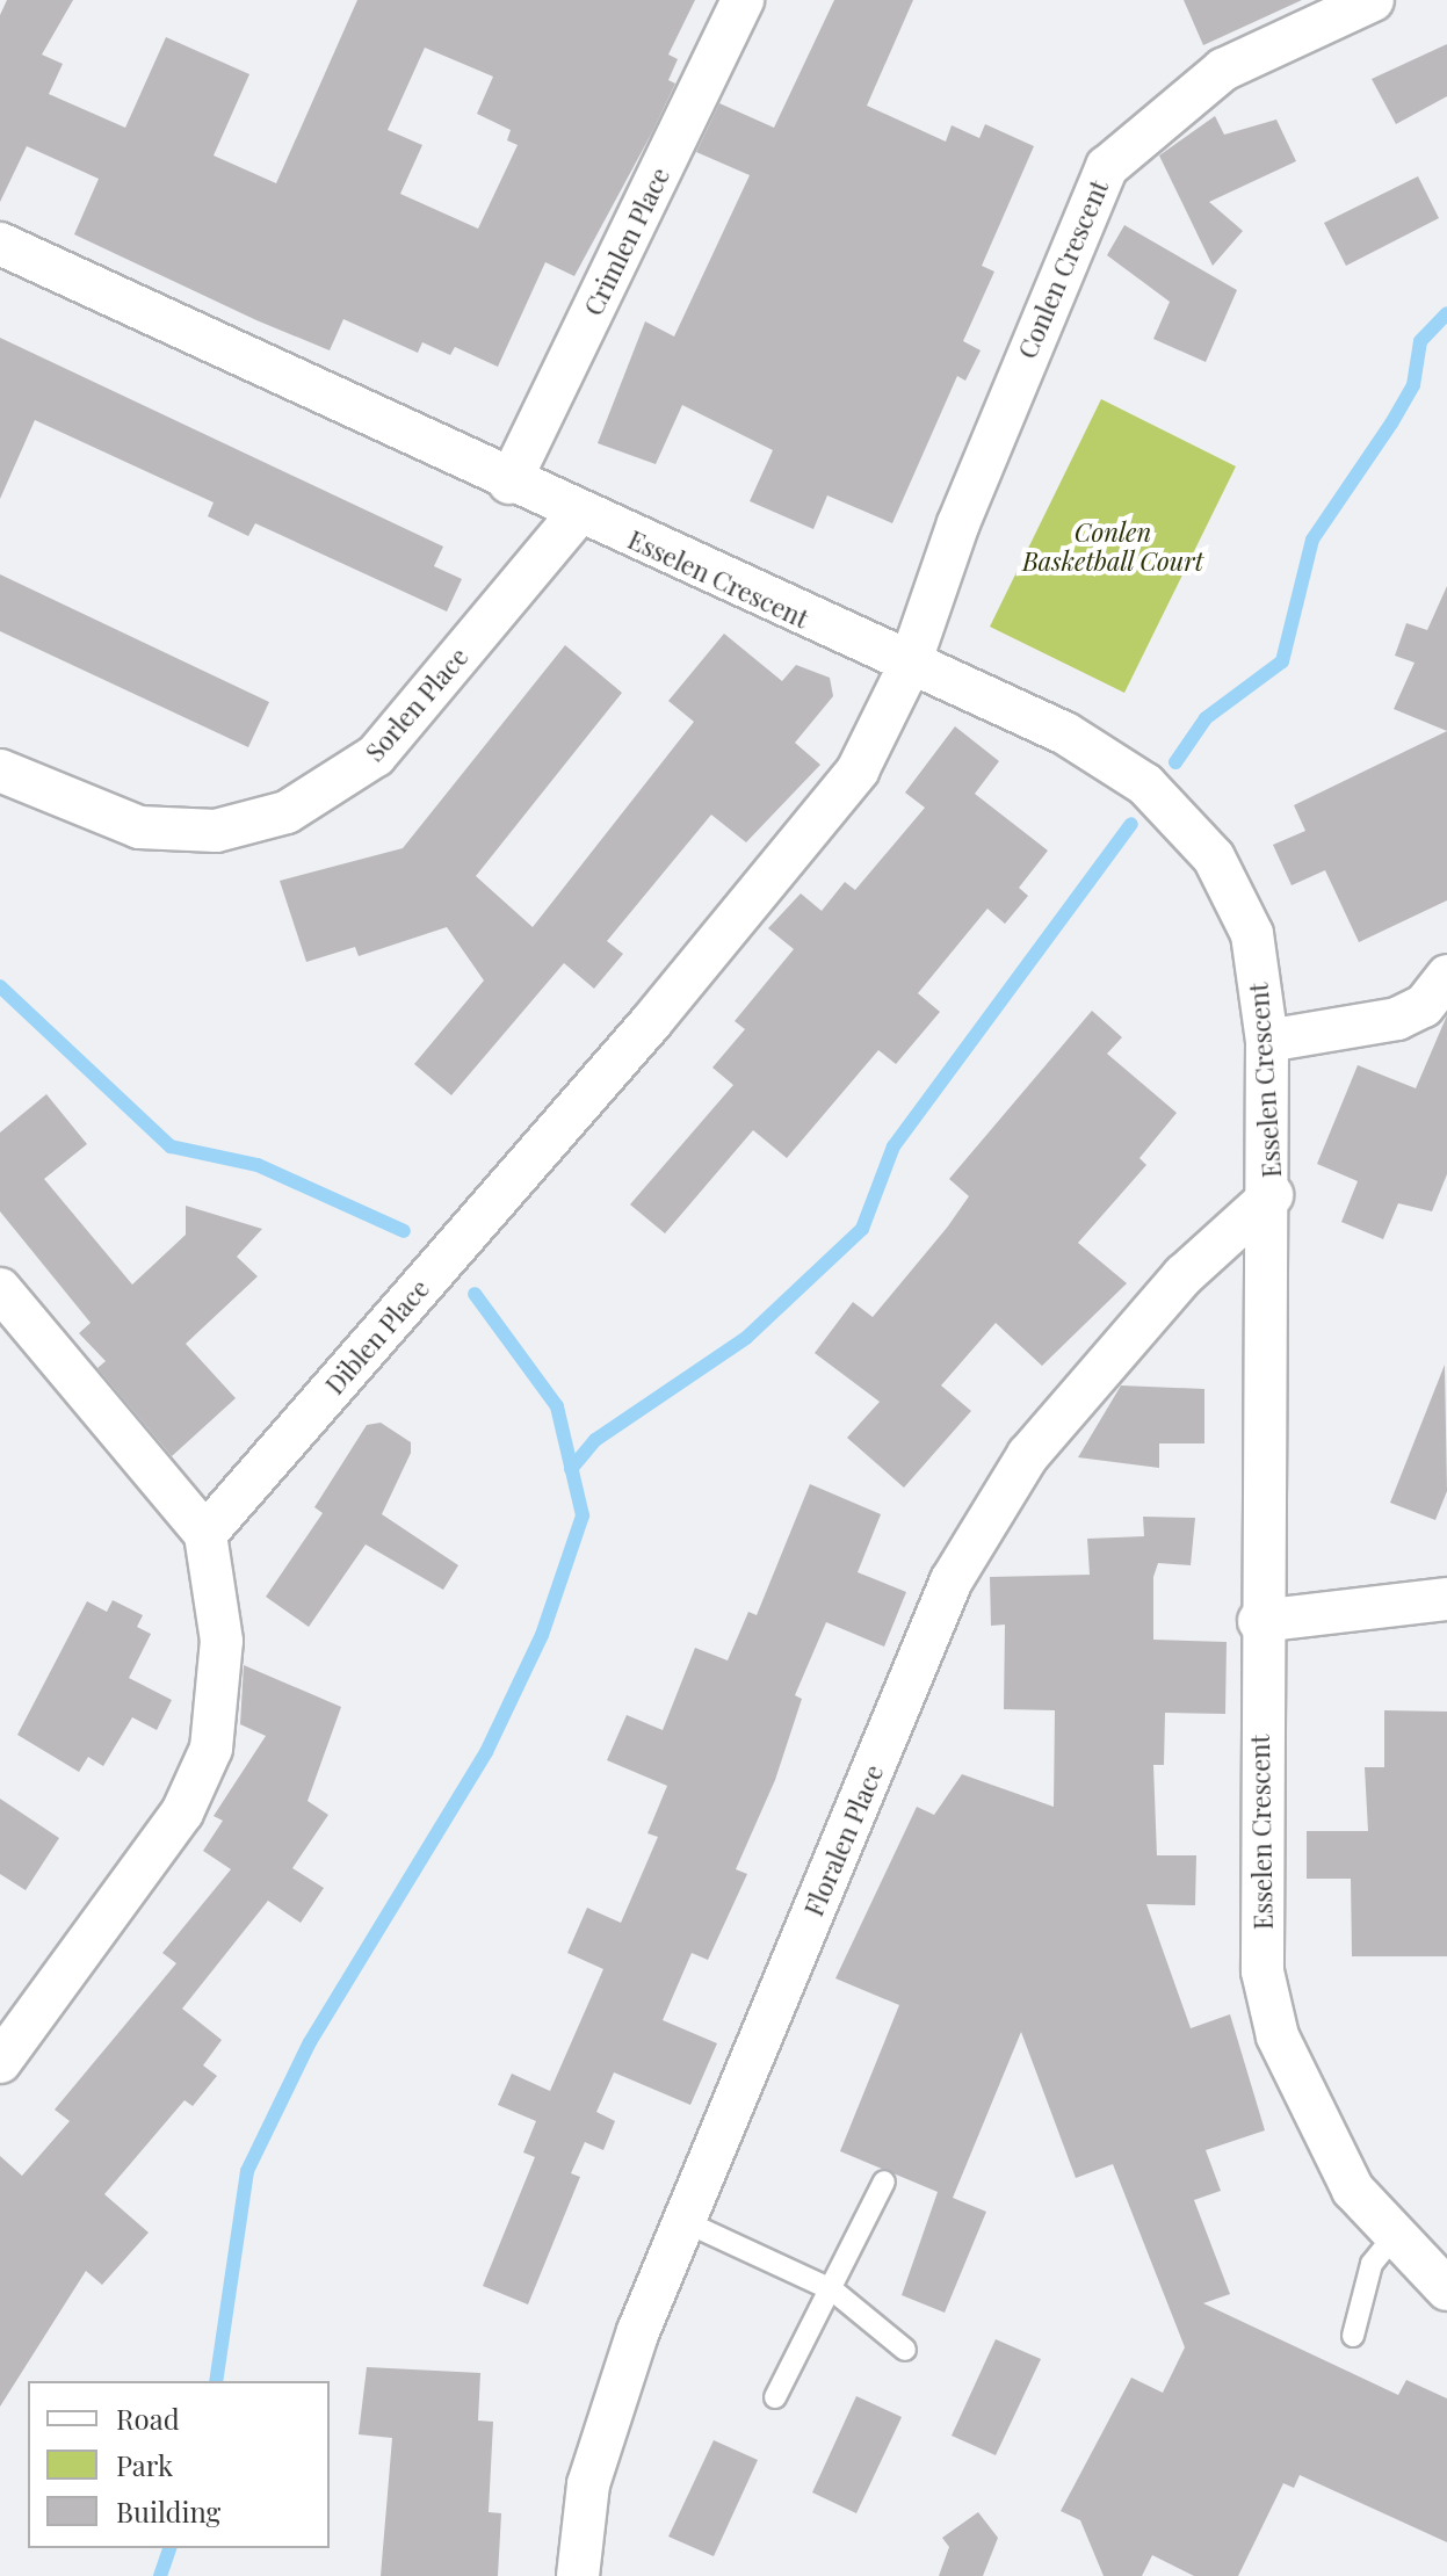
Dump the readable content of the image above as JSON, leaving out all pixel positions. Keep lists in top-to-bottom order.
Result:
{
  "streets": {
    "street": [
      "Crimlen Place",
      "Conlen Crescent",
      "Esselen Crescent",
      "Sorlen Place",
      "Diblen Place",
      "Floralen Place"
    ]
  },
  "crossings": [
    ["Crimlen Place", "Esselen Crescent"],
    ["Conlen Crescent", "Esselen Crescent"],
    ["Conlen Crescent", "Diblen Place"],
    ["Esselen Crescent", "Sorlen Place"],
    ["Esselen Crescent", "Diblen Place"],
    ["Esselen Crescent", "Floralen Place"]
  ],
  "parks": ["Conlen Basketball Court"],
  "legend": ["Road", "Park", "Building"]
}
